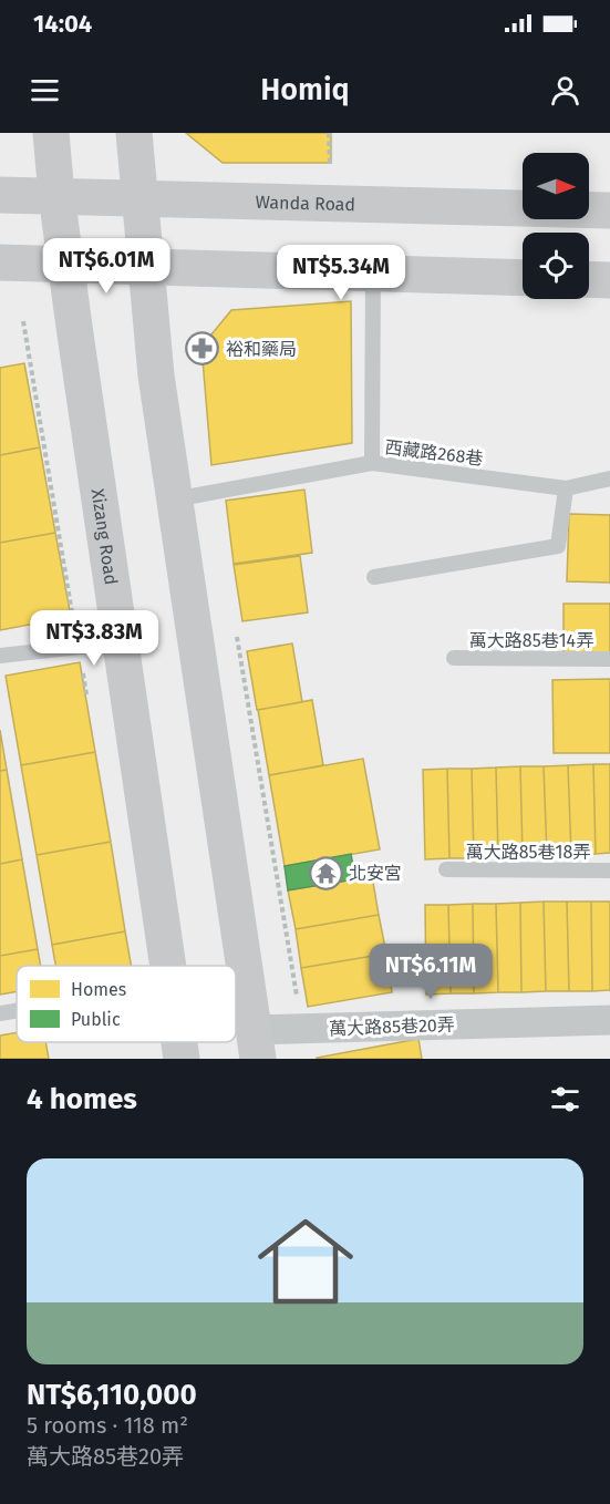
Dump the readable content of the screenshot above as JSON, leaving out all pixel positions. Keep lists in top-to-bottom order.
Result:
{
  "streets": {
    "street": ["Wanda Road", "Xizang Road", "萬大路85巷20弄"],
    "lane": ["西藏路268巷", "萬大路85巷14弄", "萬大路85巷18弄"]
  },
  "crossings": [
    ["Wanda Road", "Xizang Road"]
  ],
  "places": {
    "pharmacy": ["裕和藥局"],
    "temple": ["北安宮"]
  },
  "legend": ["Homes", "Public"],
  "north": "right",
  "page": {
    "status": "14:04",
    "header": "Homiq",
    "price": [
      "NT$6.01M",
      "NT$5.34M",
      "NT$3.83M",
      "NT$6.11M"
    ],
    "heading": "4 homes",
    "list": [
      {
        "name": "NT$6,110,000",
        "note": "5 rooms · 118 m² · 萬大路85巷20弄"
      }
    ]
  }
}
